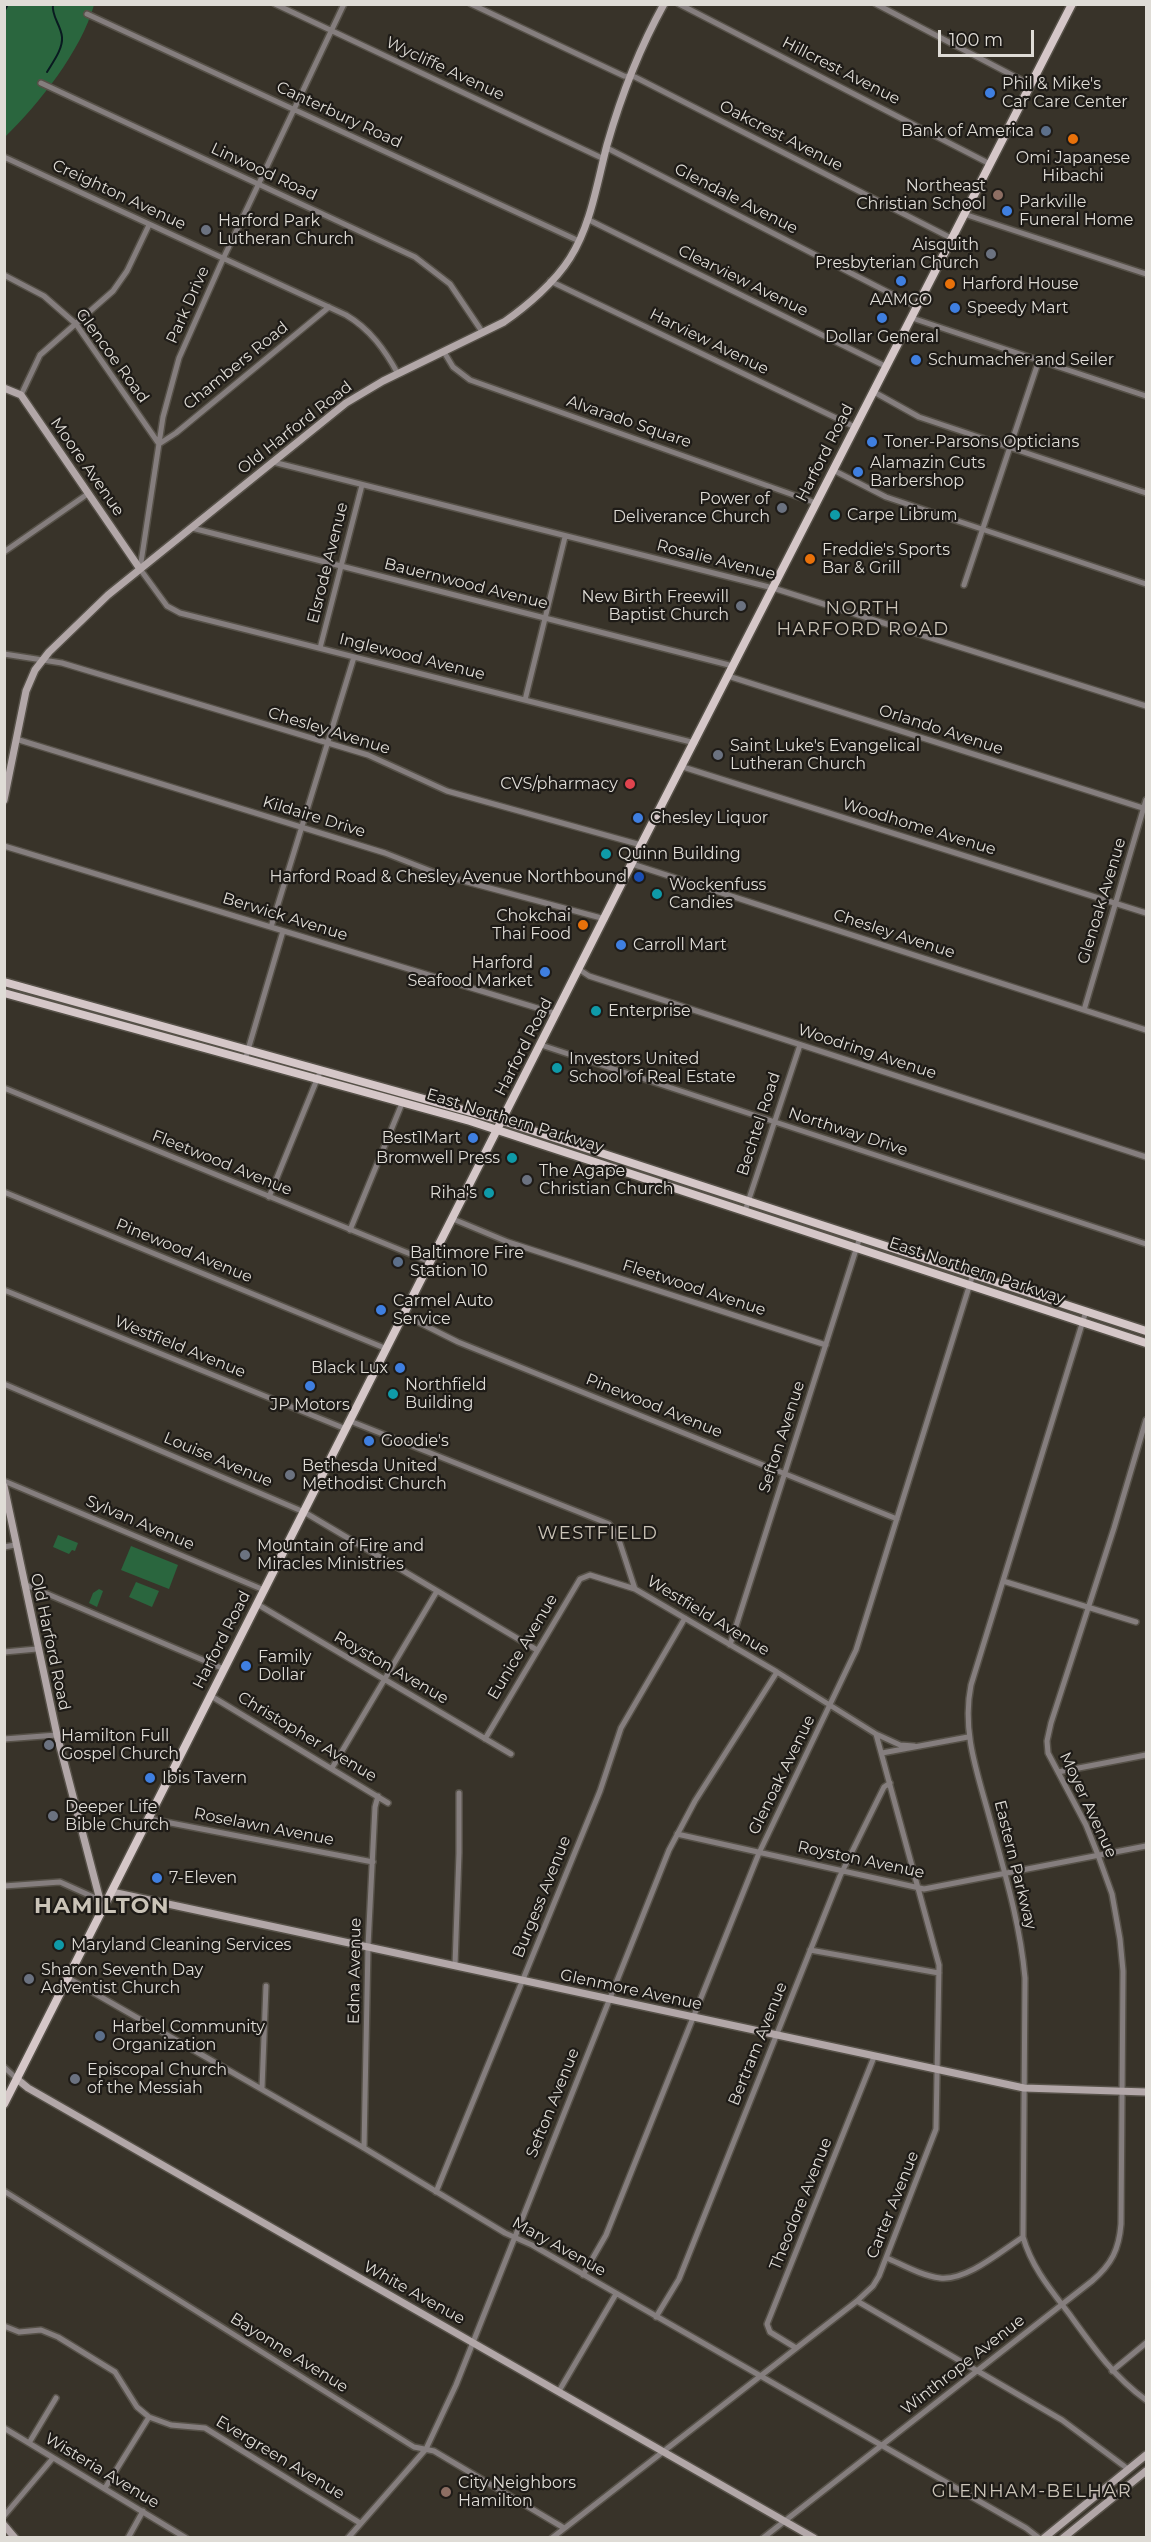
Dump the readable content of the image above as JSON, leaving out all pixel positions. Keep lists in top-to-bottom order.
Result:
{
  "streets": {
    "main road": ["Harford Road", "East Northern Parkway"],
    "street": [
      "Wycliffe Avenue",
      "Hillcrest Avenue",
      "Canterbury Road",
      "Oakcrest Avenue",
      "Linwood Road",
      "Creighton Avenue",
      "Glendale Avenue",
      "Clearview Avenue",
      "Park Drive",
      "Harview Avenue",
      "Glencoe Road",
      "Chambers Road",
      "Alvarado Square",
      "Old Harford Road",
      "Moore Avenue",
      "Rosalie Avenue",
      "Elsrode Avenue",
      "Bauernwood Avenue",
      "Inglewood Avenue",
      "Orlando Avenue",
      "Chesley Avenue",
      "Kildaire Drive",
      "Woodhome Avenue",
      "Glenoak Avenue",
      "Berwick Avenue",
      "Woodring Avenue",
      "Bechtel Road",
      "Northway Drive",
      "Fleetwood Avenue",
      "Pinewood Avenue",
      "Westfield Avenue",
      "Sefton Avenue",
      "Louise Avenue",
      "Sylvan Avenue",
      "Eunice Avenue",
      "Royston Avenue",
      "Christopher Avenue",
      "Moyer Avenue",
      "Roselawn Avenue",
      "Eastern Parkway",
      "Burgess Avenue",
      "Edna Avenue",
      "Glenmore Avenue",
      "Bertram Avenue",
      "Theodore Avenue",
      "Carter Avenue",
      "Mary Avenue",
      "White Avenue",
      "Bayonne Avenue",
      "Winthrope Avenue",
      "Evergreen Avenue",
      "Wisteria Avenue"
    ]
  },
  "crossings": [
    ["Wycliffe Avenue", "Park Drive"],
    ["Wycliffe Avenue", "Old Harford Road"],
    ["Hillcrest Avenue", "Harford Road"],
    ["Canterbury Road", "Park Drive"],
    ["Canterbury Road", "Old Harford Road"],
    ["Oakcrest Avenue", "Old Harford Road"],
    ["Oakcrest Avenue", "Harford Road"],
    ["Linwood Road", "Park Drive"],
    ["Linwood Road", "Old Harford Road"],
    ["Creighton Avenue", "Park Drive"],
    ["Creighton Avenue", "Chambers Road"],
    ["Creighton Avenue", "Old Harford Road"],
    ["Glendale Avenue", "Old Harford Road"],
    ["Glendale Avenue", "Harford Road"],
    ["Clearview Avenue", "Old Harford Road"],
    ["Clearview Avenue", "Harford Road"],
    ["Park Drive", "Glencoe Road"],
    ["Park Drive", "Chambers Road"],
    ["Park Drive", "Old Harford Road"],
    ["Park Drive", "Moore Avenue"],
    ["Park Drive", "Inglewood Avenue"],
    ["Harview Avenue", "Old Harford Road"],
    ["Harview Avenue", "Harford Road"],
    ["Glencoe Road", "Chambers Road"],
    ["Alvarado Square", "Old Harford Road"],
    ["Alvarado Square", "Harford Road"],
    ["Old Harford Road", "Harford Road"],
    ["Old Harford Road", "Moore Avenue"],
    ["Old Harford Road", "Rosalie Avenue"],
    ["Old Harford Road", "Bauernwood Avenue"],
    ["Old Harford Road", "Inglewood Avenue"],
    ["Old Harford Road", "Chesley Avenue"],
    ["Old Harford Road", "Kildaire Drive"],
    ["Harford Road", "Rosalie Avenue"],
    ["Harford Road", "Bauernwood Avenue"],
    ["Harford Road", "Inglewood Avenue"],
    ["Harford Road", "Orlando Avenue"],
    ["Harford Road", "Chesley Avenue"],
    ["Harford Road", "Kildaire Drive"],
    ["Harford Road", "Woodhome Avenue"],
    ["Harford Road", "Berwick Avenue"],
    ["Harford Road", "Woodring Avenue"],
    ["Harford Road", "East Northern Parkway"],
    ["Harford Road", "Northway Drive"],
    ["Harford Road", "Fleetwood Avenue"],
    ["Harford Road", "Pinewood Avenue"],
    ["Harford Road", "Westfield Avenue"],
    ["Harford Road", "Louise Avenue"],
    ["Harford Road", "Sylvan Avenue"],
    ["Harford Road", "Royston Avenue"],
    ["Harford Road", "Christopher Avenue"],
    ["Harford Road", "Roselawn Avenue"],
    ["Harford Road", "Glenmore Avenue"],
    ["Harford Road", "Mary Avenue"],
    ["Harford Road", "White Avenue"],
    ["Moore Avenue", "Inglewood Avenue"],
    ["Rosalie Avenue", "Elsrode Avenue"],
    ["Elsrode Avenue", "Bauernwood Avenue"],
    ["Elsrode Avenue", "Inglewood Avenue"],
    ["Orlando Avenue", "Glenoak Avenue"],
    ["Chesley Avenue", "Glenoak Avenue"],
    ["Woodhome Avenue", "Glenoak Avenue"],
    ["Glenoak Avenue", "East Northern Parkway"],
    ["Glenoak Avenue", "Pinewood Avenue"],
    ["Glenoak Avenue", "Westfield Avenue"],
    ["Glenoak Avenue", "Royston Avenue"],
    ["Glenoak Avenue", "Glenmore Avenue"],
    ["Glenoak Avenue", "Mary Avenue"],
    ["Woodring Avenue", "Bechtel Road"],
    ["East Northern Parkway", "Bechtel Road"],
    ["East Northern Parkway", "Sefton Avenue"],
    ["East Northern Parkway", "Eastern Parkway"],
    ["Bechtel Road", "Northway Drive"],
    ["Fleetwood Avenue", "Sefton Avenue"],
    ["Pinewood Avenue", "Sefton Avenue"],
    ["Westfield Avenue", "Sefton Avenue"],
    ["Westfield Avenue", "Eunice Avenue"],
    ["Westfield Avenue", "Eastern Parkway"],
    ["Westfield Avenue", "Burgess Avenue"],
    ["Westfield Avenue", "Carter Avenue"],
    ["Sefton Avenue", "Royston Avenue"],
    ["Sefton Avenue", "Glenmore Avenue"],
    ["Sefton Avenue", "Mary Avenue"],
    ["Sefton Avenue", "White Avenue"],
    ["Sefton Avenue", "Bayonne Avenue"],
    ["Sefton Avenue", "Evergreen Avenue"],
    ["Louise Avenue", "Eunice Avenue"],
    ["Eunice Avenue", "Royston Avenue"],
    ["Royston Avenue", "Moyer Avenue"],
    ["Royston Avenue", "Eastern Parkway"],
    ["Royston Avenue", "Bertram Avenue"],
    ["Royston Avenue", "Carter Avenue"],
    ["Christopher Avenue", "Edna Avenue"],
    ["Moyer Avenue", "Glenmore Avenue"],
    ["Moyer Avenue", "Winthrope Avenue"],
    ["Roselawn Avenue", "Edna Avenue"],
    ["Eastern Parkway", "Glenmore Avenue"],
    ["Eastern Parkway", "Winthrope Avenue"],
    ["Burgess Avenue", "Glenmore Avenue"],
    ["Burgess Avenue", "Mary Avenue"],
    ["Edna Avenue", "Glenmore Avenue"],
    ["Edna Avenue", "Mary Avenue"],
    ["Glenmore Avenue", "Bertram Avenue"],
    ["Glenmore Avenue", "Theodore Avenue"],
    ["Glenmore Avenue", "Carter Avenue"],
    ["Bertram Avenue", "Carter Avenue"],
    ["Bertram Avenue", "Mary Avenue"],
    ["Theodore Avenue", "Carter Avenue"],
    ["Carter Avenue", "Mary Avenue"],
    ["Carter Avenue", "White Avenue"],
    ["Carter Avenue", "Bayonne Avenue"],
    ["Mary Avenue", "Winthrope Avenue"],
    ["White Avenue", "Winthrope Avenue"]
  ],
  "districts": [
    "NORTH HARFORD ROAD",
    "WESTFIELD",
    "HAMILTON",
    "GLENHAM-BELHAR"
  ],
  "places": [
    "Phil & Mike's Car Care Center",
    "Bank of America",
    "Omi Japanese Hibachi",
    "Northeast Christian School",
    "Parkville Funeral Home",
    "Harford Park Lutheran Church",
    "Aisquith Presbyterian Church",
    "AAMCO",
    "Harford House",
    "Speedy Mart",
    "Dollar General",
    "Schumacher and Seiler",
    "Toner-Parsons Opticians",
    "Alamazin Cuts Barbershop",
    "Power of Deliverance Church",
    "Carpe Librum",
    "Freddie's Sports Bar & Grill",
    "New Birth Freewill Baptist Church",
    "Saint Luke's Evangelical Lutheran Church",
    "CVS/pharmacy",
    "Chesley Liquor",
    "Quinn Building",
    "Harford Road & Chesley Avenue Northbound",
    "Wockenfuss Candies",
    "Chokchai Thai Food",
    "Carroll Mart",
    "Harford Seafood Market",
    "Enterprise",
    "Investors United School of Real Estate",
    "Best1Mart",
    "Bromwell Press",
    "The Agape Christian Church",
    "Riha's",
    "Baltimore Fire Station 10",
    "Carmel Auto Service",
    "Black Lux",
    "JP Motors",
    "Northfield Building",
    "Goodie's",
    "Bethesda United Methodist Church",
    "Mountain of Fire and Miracles Ministries",
    "Family Dollar",
    "Hamilton Full Gospel Church",
    "Ibis Tavern",
    "Deeper Life Bible Church",
    "7-Eleven",
    "Maryland Cleaning Services",
    "Sharon Seventh Day Adventist Church",
    "Harbel Community Organization",
    "Episcopal Church of the Messiah",
    "City Neighbors Hamilton"
  ],
  "scale_bar": "100 m"
}
